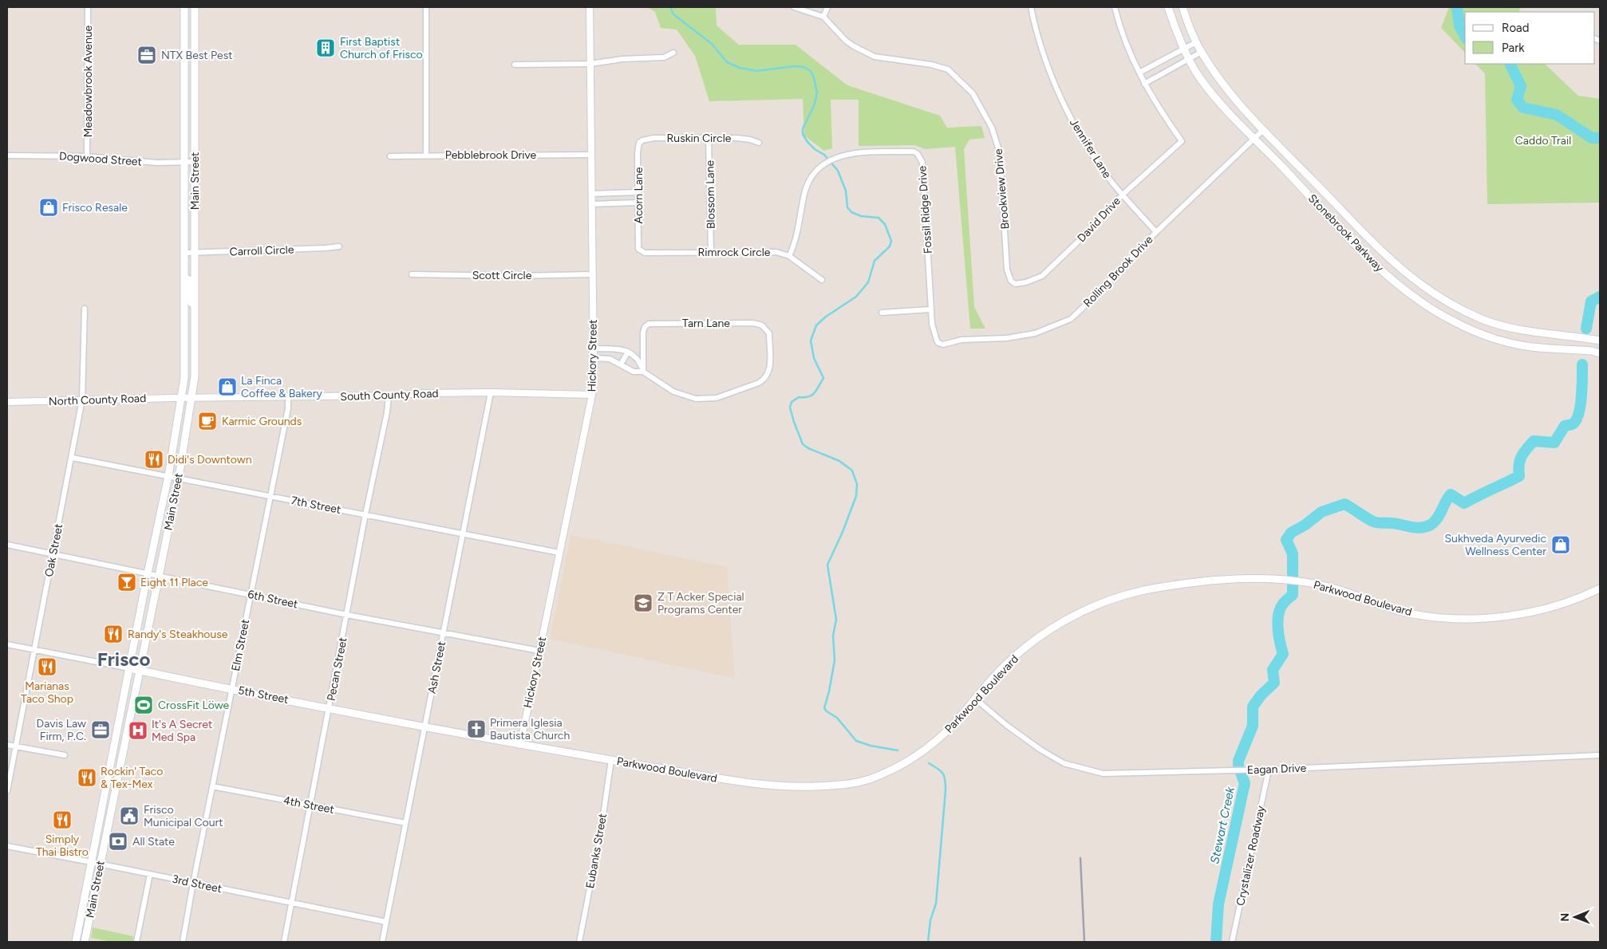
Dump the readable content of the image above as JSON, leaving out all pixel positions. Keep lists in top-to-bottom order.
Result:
{
  "streets": {
    "main road": [
      "Main Street",
      "Stonebrook Parkway",
      "Parkwood Boulevard",
      "5th Street"
    ],
    "street": [
      "Meadowbrook Avenue",
      "Ruskin Circle",
      "Jennifer Lane",
      "Pebblebrook Drive",
      "Dogwood Street",
      "Brookview Drive",
      "Blossom Lane",
      "Acorn Lane",
      "Fossil Ridge Drive",
      "David Drive",
      "Carroll Circle",
      "Rimrock Circle",
      "Rolling Brook Drive",
      "Scott Circle",
      "Tarn Lane",
      "Hickory Street",
      "South County Road",
      "North County Road",
      "7th Street",
      "Oak Street",
      "6th Street",
      "Elm Street",
      "Ash Street",
      "Pecan Street",
      "Eagan Drive",
      "4th Street",
      "Eubanks Street",
      "Crystalizer Roadway",
      "3rd Street"
    ]
  },
  "crossings": [
    ["Meadowbrook Avenue", "Dogwood Street"],
    ["Ruskin Circle", "Blossom Lane"],
    ["Ruskin Circle", "Acorn Lane"],
    ["Jennifer Lane", "David Drive"],
    ["Jennifer Lane", "Rolling Brook Drive"],
    ["Pebblebrook Drive", "Hickory Street"],
    ["Dogwood Street", "Main Street"],
    ["Main Street", "Carroll Circle"],
    ["Main Street", "South County Road"],
    ["Main Street", "North County Road"],
    ["Main Street", "7th Street"],
    ["Main Street", "6th Street"],
    ["Main Street", "5th Street"],
    ["Main Street", "3rd Street"],
    ["Brookview Drive", "David Drive"],
    ["Blossom Lane", "Rimrock Circle"],
    ["Acorn Lane", "Rimrock Circle"],
    ["Fossil Ridge Drive", "Rimrock Circle"],
    ["Fossil Ridge Drive", "Rolling Brook Drive"],
    ["Stonebrook Parkway", "Rolling Brook Drive"],
    ["Scott Circle", "Hickory Street"],
    ["Hickory Street", "South County Road"],
    ["Hickory Street", "7th Street"],
    ["Hickory Street", "Parkwood Boulevard"],
    ["Hickory Street", "6th Street"],
    ["Hickory Street", "5th Street"],
    ["South County Road", "North County Road"],
    ["South County Road", "Elm Street"],
    ["South County Road", "Ash Street"],
    ["South County Road", "Pecan Street"],
    ["North County Road", "Oak Street"],
    ["7th Street", "Oak Street"],
    ["7th Street", "Elm Street"],
    ["7th Street", "Ash Street"],
    ["7th Street", "Pecan Street"],
    ["Oak Street", "6th Street"],
    ["Oak Street", "5th Street"],
    ["Parkwood Boulevard", "5th Street"],
    ["Parkwood Boulevard", "Eagan Drive"],
    ["Parkwood Boulevard", "Eubanks Street"],
    ["6th Street", "Elm Street"],
    ["6th Street", "Ash Street"],
    ["6th Street", "Pecan Street"],
    ["Elm Street", "5th Street"],
    ["Elm Street", "4th Street"],
    ["Elm Street", "3rd Street"],
    ["Ash Street", "5th Street"],
    ["Ash Street", "4th Street"],
    ["Ash Street", "3rd Street"],
    ["Pecan Street", "5th Street"],
    ["Pecan Street", "4th Street"],
    ["Pecan Street", "3rd Street"],
    ["Eagan Drive", "Crystalizer Roadway"]
  ],
  "districts": ["Frisco"],
  "water": ["Stewart Creek"],
  "parks": ["Caddo Trail"],
  "places": {
    "building": ["First Baptist Church of Frisco"],
    "office": ["NTX Best Pest", "Davis Law Firm, P.C."],
    "shop": ["Frisco Resale", "La Finca Coffee & Bakery", "Sukhveda Ayurvedic Wellness Center"],
    "cafe": ["Karmic Grounds"],
    "restaurant": [
      "Didi's Downtown",
      "Randy's Steakhouse",
      "Marianas Taco Shop",
      "Rockin' Taco & Tex-Mex",
      "Simply Thai Bistro"
    ],
    "bar": ["Eight 11 Place"],
    "school or university": ["Z T Acker Special Programs Center"],
    "sports": ["CrossFit Löwe"],
    "church": ["Primera Iglesia Bautista Church"],
    "hospital": ["It's A Secret Med Spa"],
    "public building": ["Frisco Municipal Court"],
    "bank": ["All State"]
  },
  "legend": ["Road", "Park"],
  "north": "left"
}
